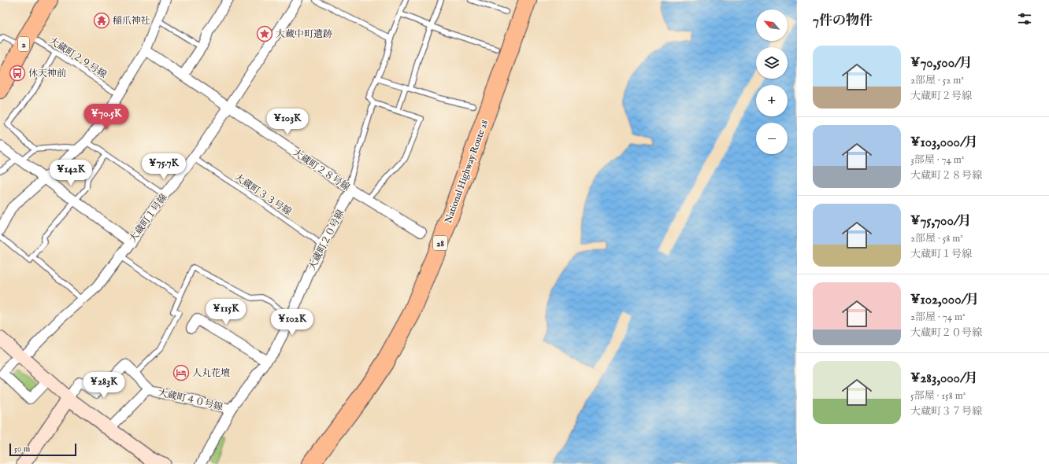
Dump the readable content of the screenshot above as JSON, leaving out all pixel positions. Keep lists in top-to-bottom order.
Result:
{
  "streets": {
    "highway": ["2", "National Highway Route 28", "28"],
    "street": [
      "大蔵町２８号線",
      "大蔵町１号線",
      "大蔵町２０号線",
      "大蔵町４０号線"
    ],
    "lane": ["大蔵町２９号線", "大蔵町３３号線"]
  },
  "crossings": [
    ["2", "大蔵町２９号線"],
    ["大蔵町２８号線", "大蔵町１号線"],
    ["大蔵町２８号線", "大蔵町２０号線"],
    ["大蔵町３３号線", "大蔵町１号線"],
    ["大蔵町３３号線", "大蔵町２０号線"],
    ["大蔵町２０号線", "大蔵町４０号線"]
  ],
  "places": {
    "temple": ["稲爪神社"],
    "place": ["大蔵中町遺跡"],
    "bus stop": ["休天神前"],
    "hotel": ["人丸花壇"]
  },
  "scale_bar": "50 m",
  "north": "top left",
  "page": {
    "heading": "7件の物件",
    "map_buttons": ["+", "−"],
    "list": [
      {
        "name": "¥70,500/月",
        "note": "2部屋 · 52 m² · 大蔵町２号線"
      },
      {
        "name": "¥103,000/月",
        "note": "3部屋 · 74 m² · 大蔵町２８号線"
      },
      {
        "name": "¥75,700/月",
        "note": "2部屋 · 58 m² · 大蔵町１号線"
      },
      {
        "name": "¥102,000/月",
        "note": "2部屋 · 74 m² · 大蔵町２０号線"
      },
      {
        "name": "¥283,000/月",
        "note": "5部屋 · 158 m² · 大蔵町３７号線"
      }
    ],
    "price": [
      "¥70.5K",
      "¥103K",
      "¥75.7K",
      "¥142K",
      "¥115K",
      "¥102K",
      "¥283K"
    ],
    "scale": "50 m"
  }
}
